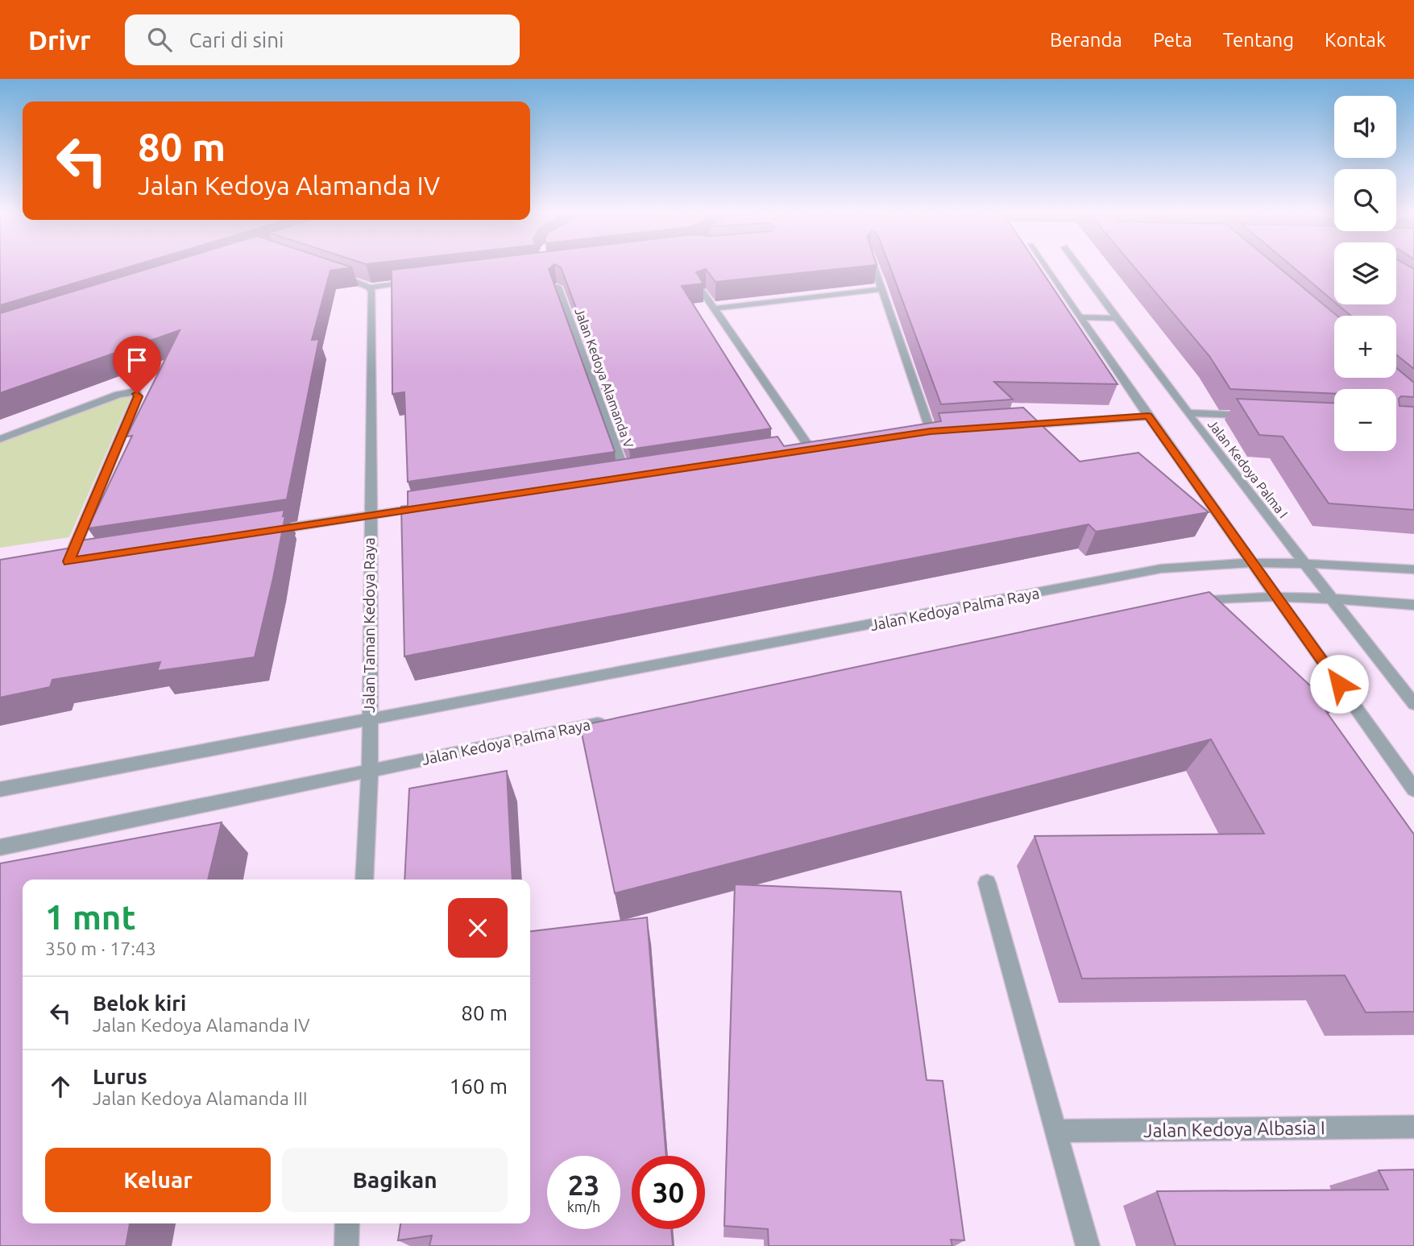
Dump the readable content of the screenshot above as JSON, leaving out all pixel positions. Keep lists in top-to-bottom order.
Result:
{
  "streets": {
    "street": [
      "Jalan Kedoya Alamanda V",
      "Jalan Kedoya Palma I",
      "Jalan Kedoya Palma Raya",
      "Jalan Taman Kedoya Raya",
      "Jalan Kedoya Albasia I"
    ]
  },
  "crossings": [
    ["Jalan Kedoya Palma I", "Jalan Kedoya Palma Raya"],
    ["Jalan Kedoya Palma Raya", "Jalan Taman Kedoya Raya"]
  ],
  "page": {
    "header": "Drivr",
    "search": "Cari di sini",
    "nav": [
      "Beranda",
      "Peta",
      "Tentang",
      "Kontak"
    ],
    "map_buttons": ["+", "−"],
    "turn": ["80 m", "Jalan Kedoya Alamanda IV"],
    "heading": ["1 mnt", "350 m · 17:43"],
    "list": [
      {
        "name": "Belok kiri",
        "note": "Jalan Kedoya Alamanda IV",
        "value": "80 m"
      },
      {
        "name": "Lurus",
        "note": "Jalan Kedoya Alamanda III",
        "value": "160 m"
      }
    ],
    "buttons": ["Keluar", "Bagikan"],
    "speed": "23 km/h",
    "limit": "30"
  }
}
